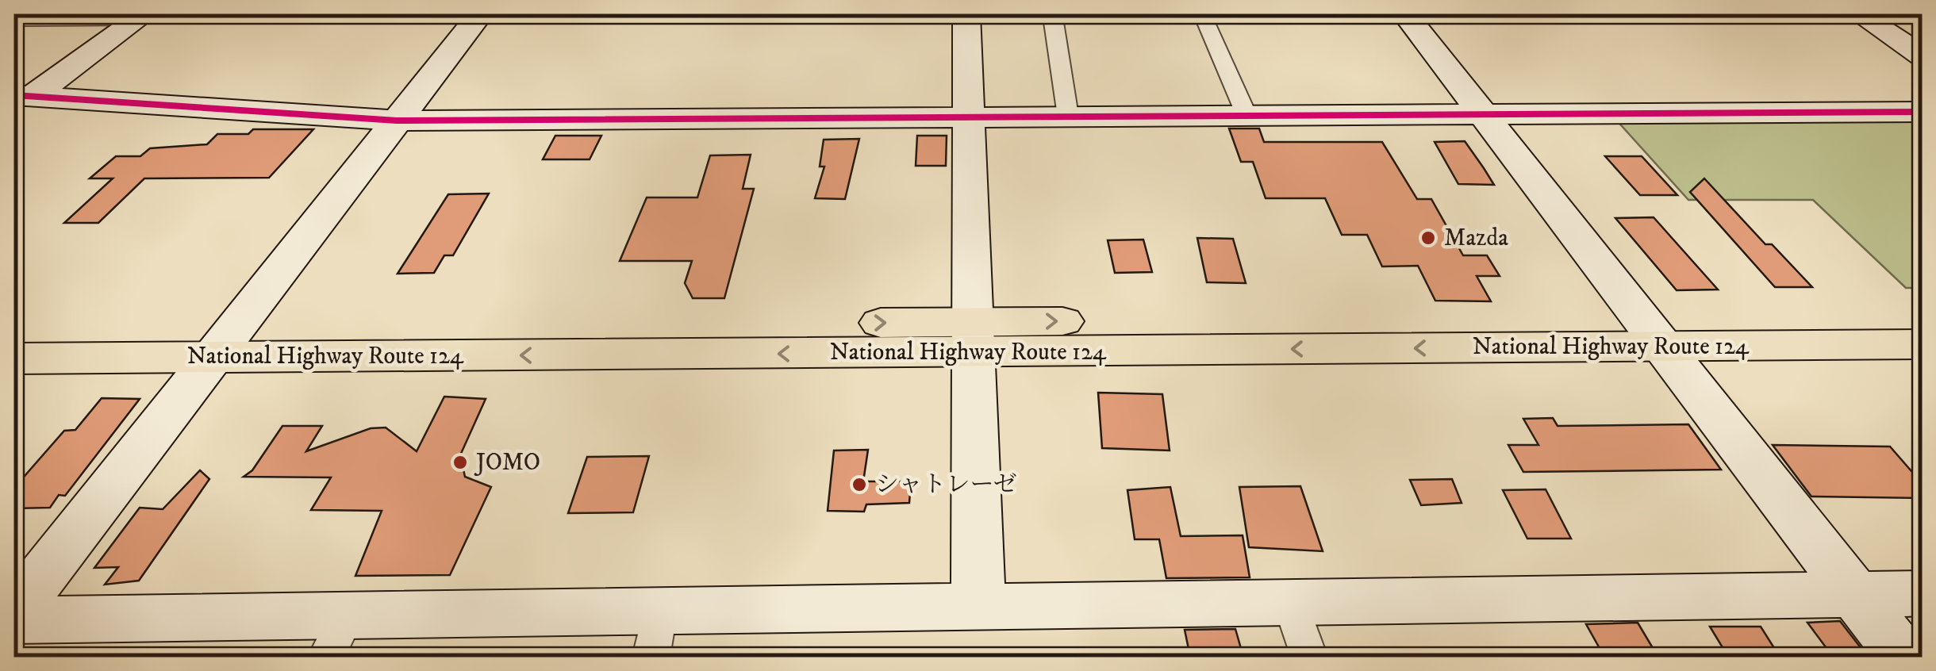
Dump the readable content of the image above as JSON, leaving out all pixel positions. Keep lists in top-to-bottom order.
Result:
{
  "streets": {
    "highway": ["National Highway Route 124"]
  },
  "places": ["Mazda", "JOMO", "シャトレーゼ"]
}
